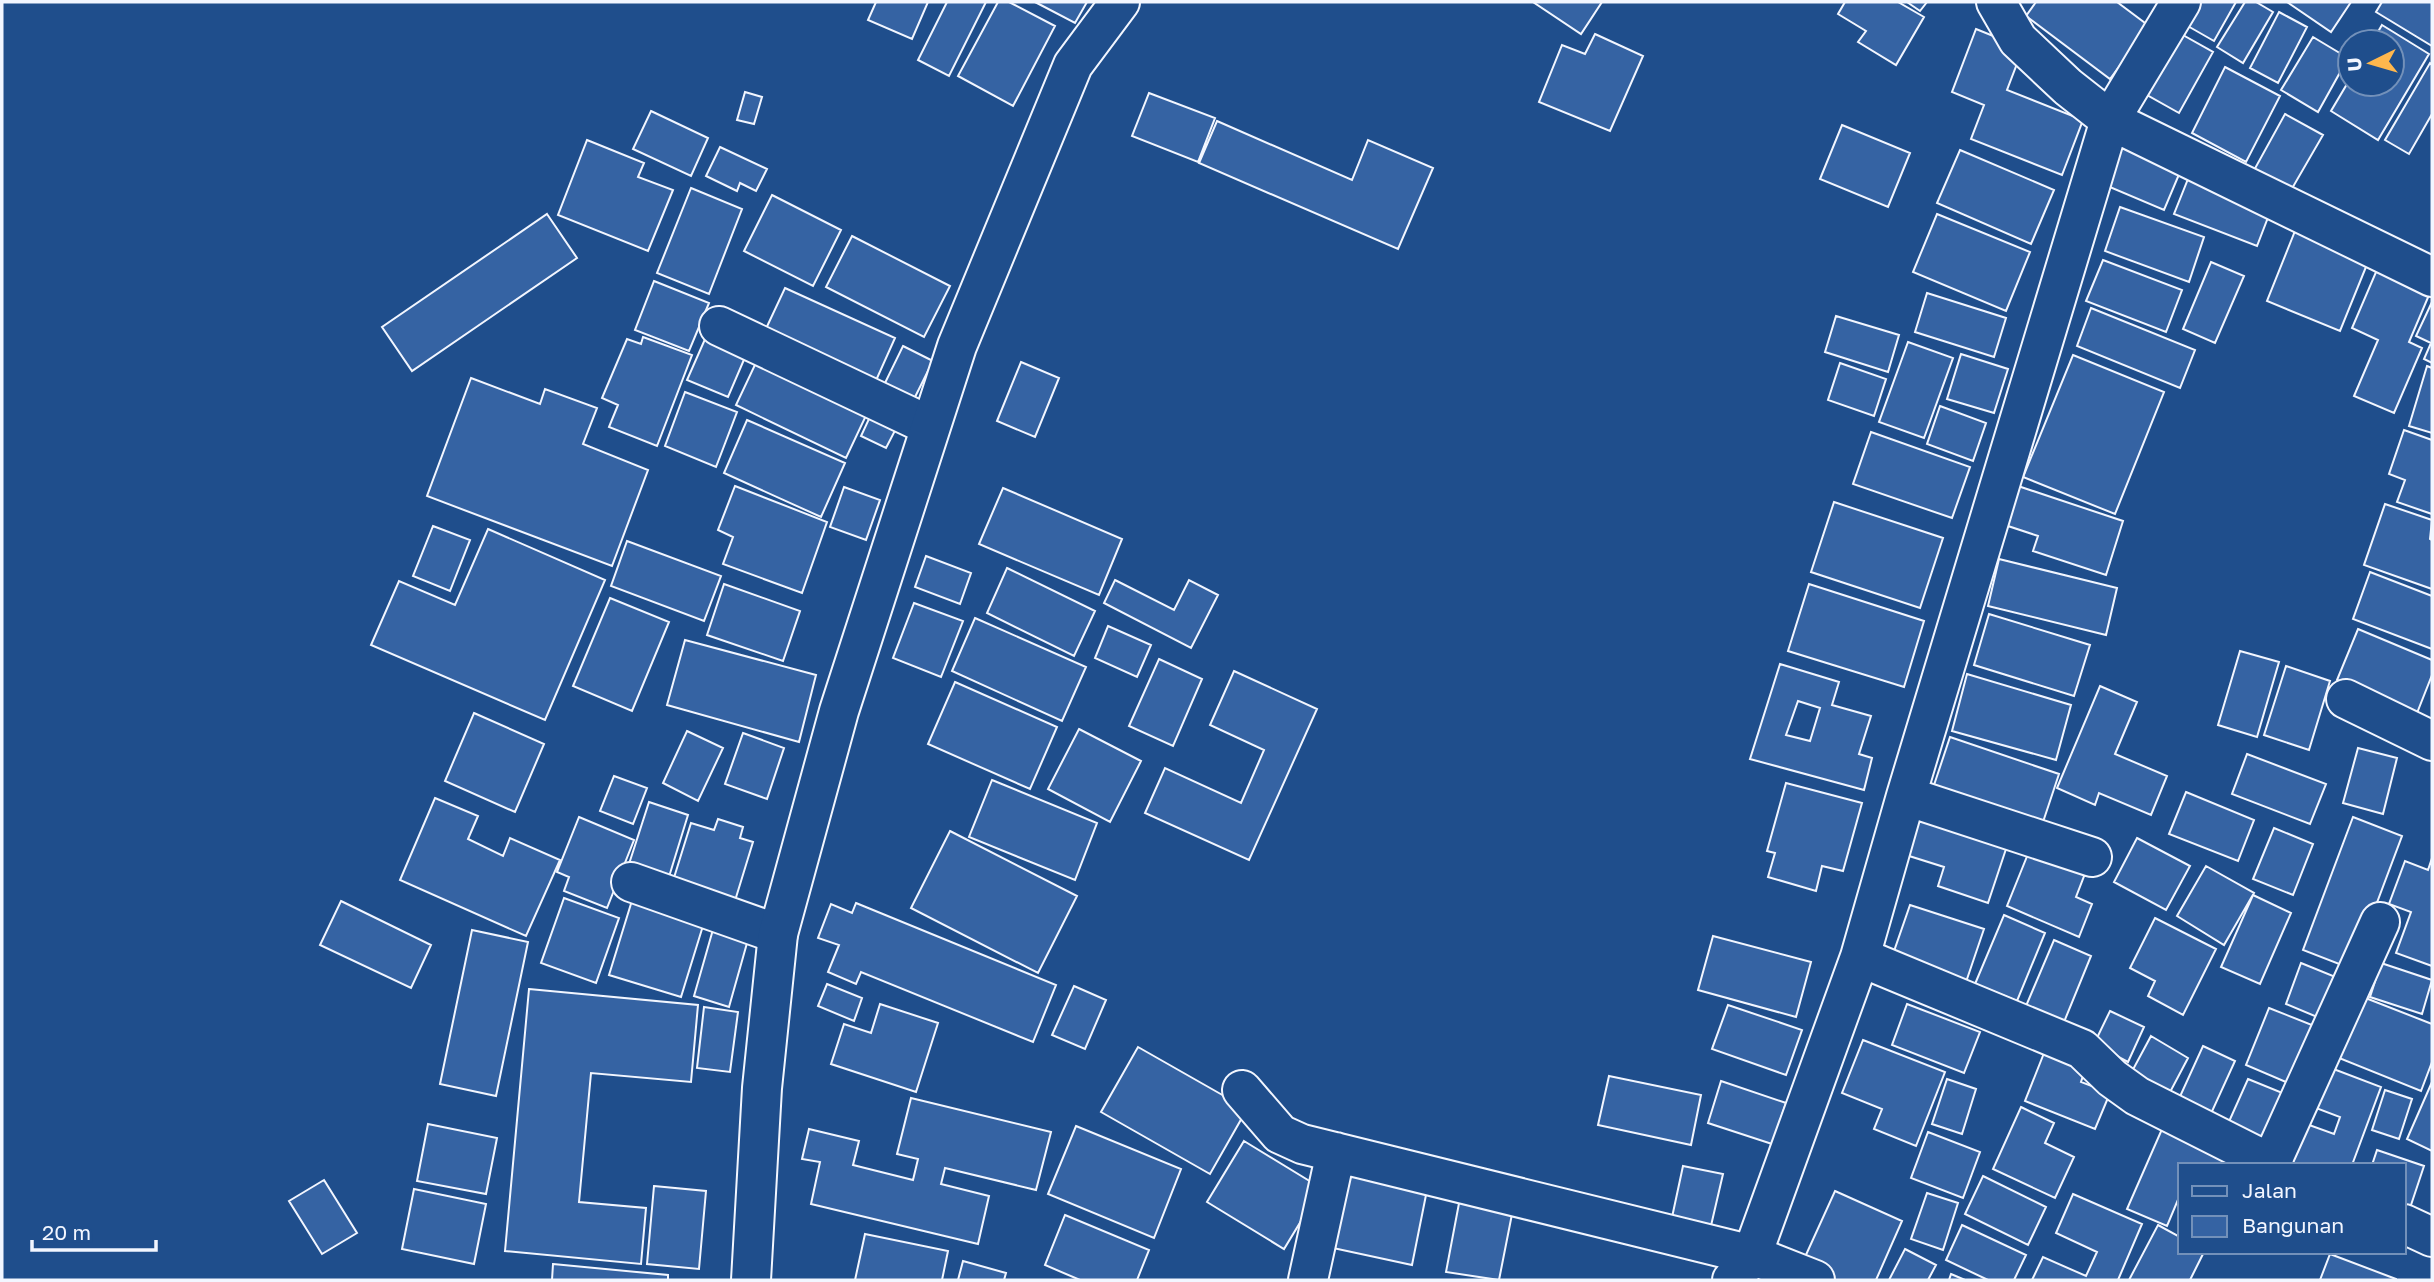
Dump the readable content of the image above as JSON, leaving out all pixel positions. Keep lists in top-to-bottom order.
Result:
{
  "legend": ["Jalan", "Bangunan"],
  "scale_bar": "20 m",
  "north": "left"
}
